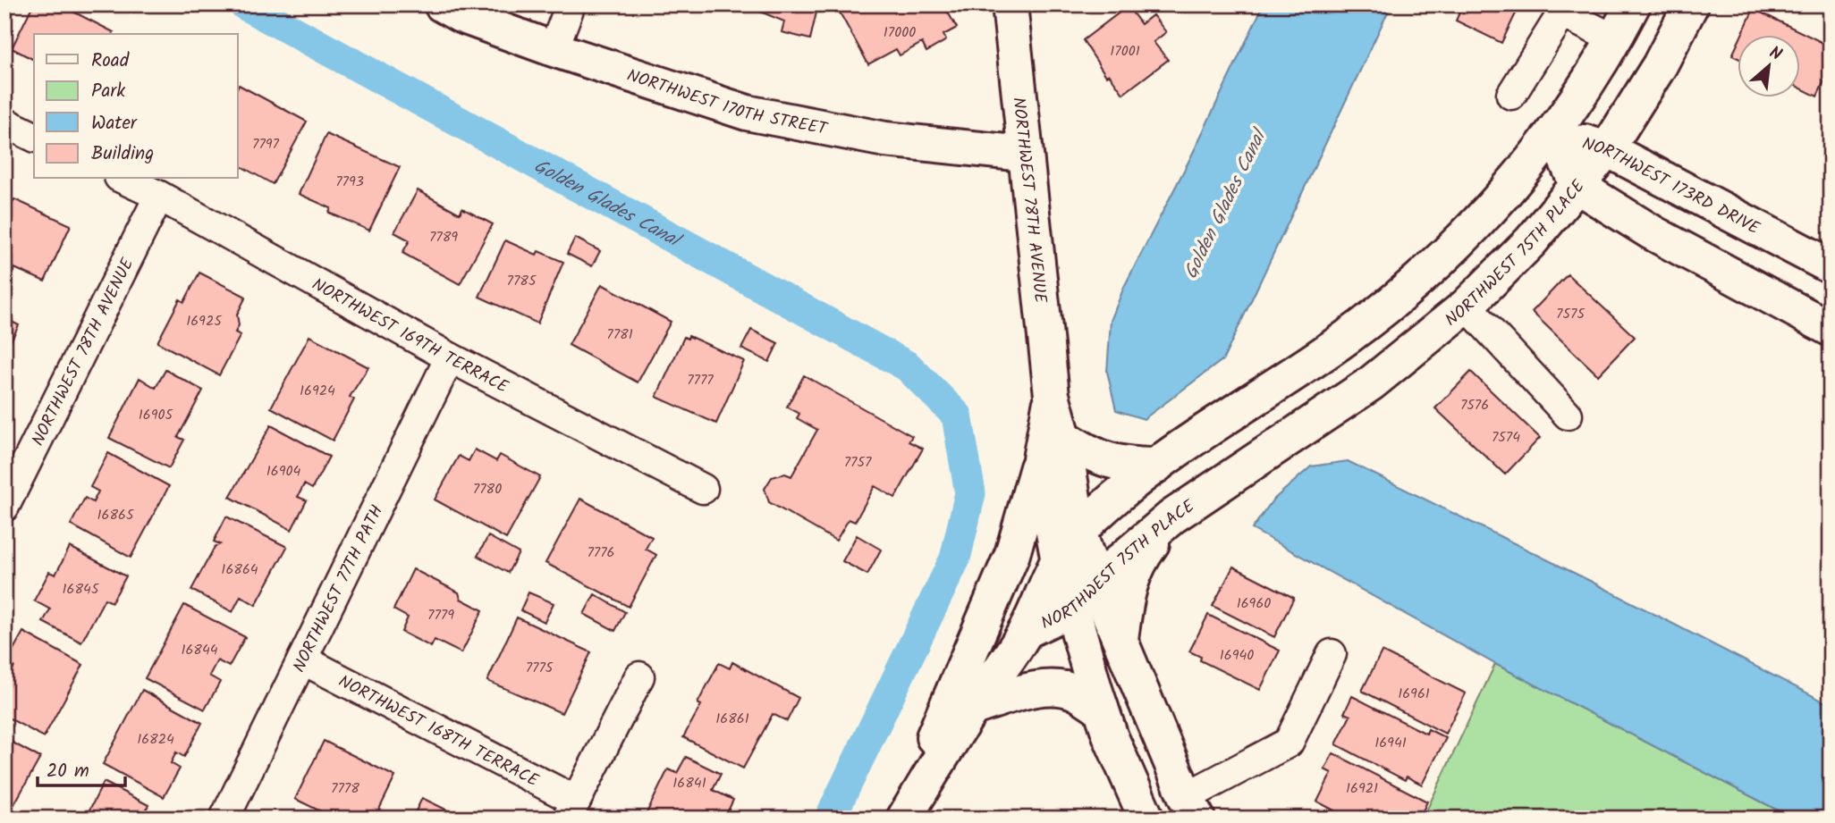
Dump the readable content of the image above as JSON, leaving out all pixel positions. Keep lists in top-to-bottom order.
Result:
{
  "streets": {
    "street": [
      "NORTHWEST 170TH STREET",
      "NORTHWEST 173RD DRIVE",
      "NORTHWEST 78TH AVENUE",
      "NORTHWEST 75TH PLACE",
      "NORTHWEST 169TH TERRACE",
      "NORTHWEST 77TH PATH",
      "NORTHWEST 168TH TERRACE"
    ]
  },
  "crossings": [
    ["NORTHWEST 170TH STREET", "NORTHWEST 78TH AVENUE"],
    ["NORTHWEST 173RD DRIVE", "NORTHWEST 75TH PLACE"],
    ["NORTHWEST 78TH AVENUE", "NORTHWEST 75TH PLACE"],
    ["NORTHWEST 78TH AVENUE", "NORTHWEST 169TH TERRACE"],
    ["NORTHWEST 169TH TERRACE", "NORTHWEST 77TH PATH"],
    ["NORTHWEST 77TH PATH", "NORTHWEST 168TH TERRACE"]
  ],
  "water": ["Golden Glades Canal"],
  "house_numbers": [
    "17000",
    "17001",
    "7797",
    "7793",
    "7789",
    "7785",
    "7575",
    "16925",
    "7781",
    "7777",
    "16924",
    "7576",
    "16905",
    "7574",
    "7757",
    "16904",
    "7780",
    "16865",
    "7776",
    "16864",
    "16845",
    "16960",
    "7779",
    "16844",
    "16940",
    "7775",
    "16961",
    "16861",
    "16824",
    "16941",
    "16841",
    "7778",
    "16921"
  ],
  "legend": [
    "Road",
    "Park",
    "Water",
    "Building"
  ],
  "scale_bar": "20 m",
  "north": "top right"
}
